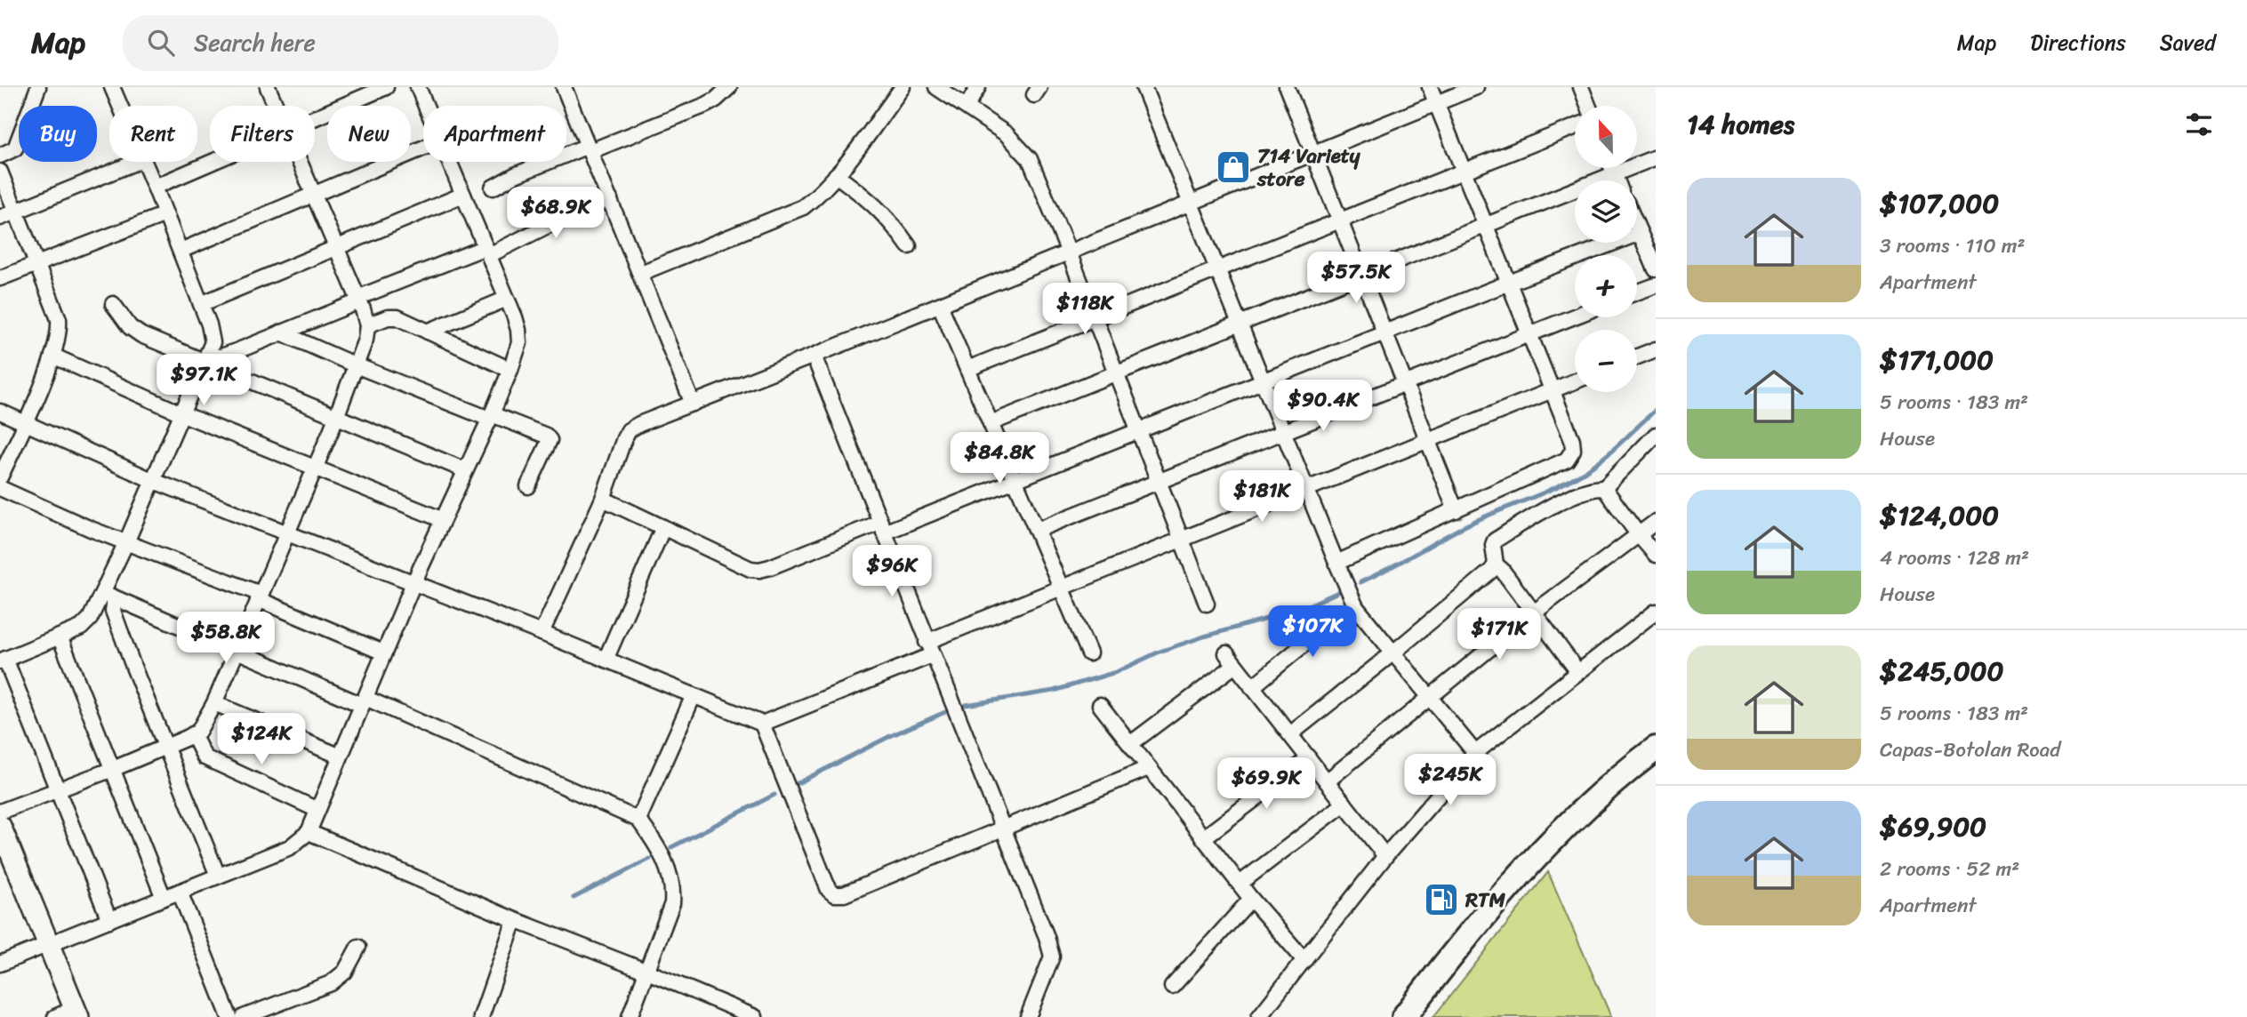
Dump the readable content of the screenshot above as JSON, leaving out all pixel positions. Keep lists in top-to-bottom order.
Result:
{
  "places": {
    "shop": ["714 Variety store"],
    "fuel station": ["RTM"]
  },
  "north": "top",
  "page": {
    "header": "Map",
    "search": "Search here",
    "nav": ["Map", "Directions", "Saved"],
    "heading": "14 homes",
    "map_buttons": ["+", "−"],
    "chip": [
      "Buy",
      "Rent",
      "Filters",
      "New",
      "Apartment"
    ],
    "list": [
      {
        "name": "$107,000",
        "note": "3 rooms · 110 m² · Apartment"
      },
      {
        "name": "$171,000",
        "note": "5 rooms · 183 m² · House"
      },
      {
        "name": "$124,000",
        "note": "4 rooms · 128 m² · House"
      },
      {
        "name": "$245,000",
        "note": "5 rooms · 183 m² · Capas-Botolan Road"
      },
      {
        "name": "$69,900",
        "note": "2 rooms · 52 m² · Apartment"
      }
    ],
    "price": [
      "$68.9K",
      "$57.5K",
      "$118K",
      "$97.1K",
      "$90.4K",
      "$84.8K",
      "$181K",
      "$96K",
      "$107K",
      "$171K",
      "$58.8K",
      "$124K",
      "$245K",
      "$69.9K"
    ]
  }
}
